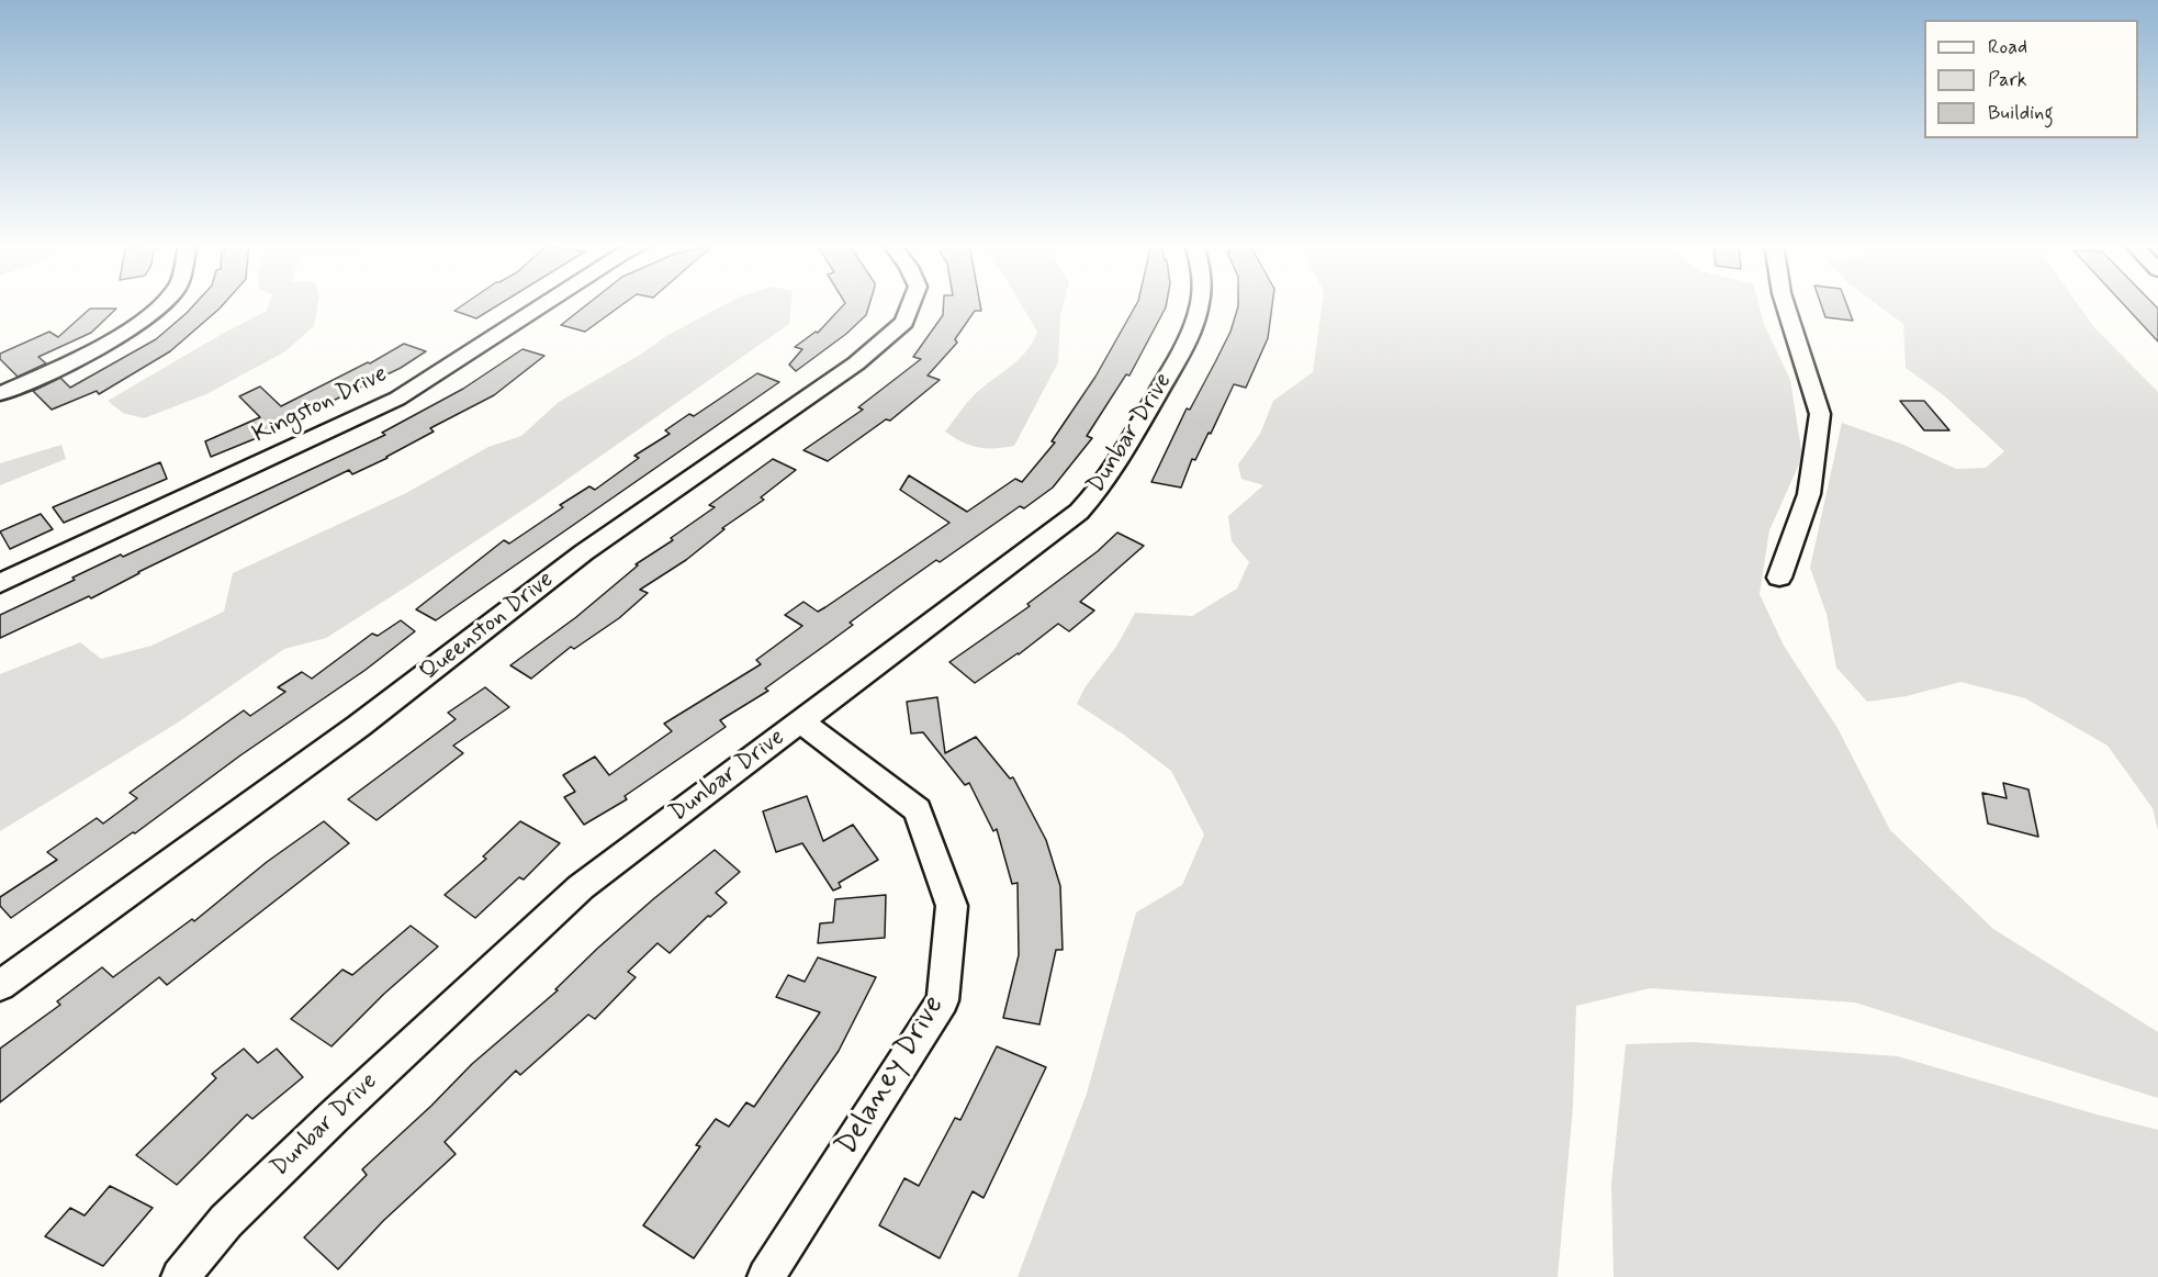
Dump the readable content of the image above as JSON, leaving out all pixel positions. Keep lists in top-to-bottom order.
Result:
{
  "streets": {
    "street": [
      "Kingston Drive",
      "Dunbar Drive",
      "Queenston Drive",
      "Delaney Drive"
    ]
  },
  "crossings": [
    ["Dunbar Drive", "Delaney Drive"]
  ],
  "legend": ["Road", "Park", "Building"]
}
